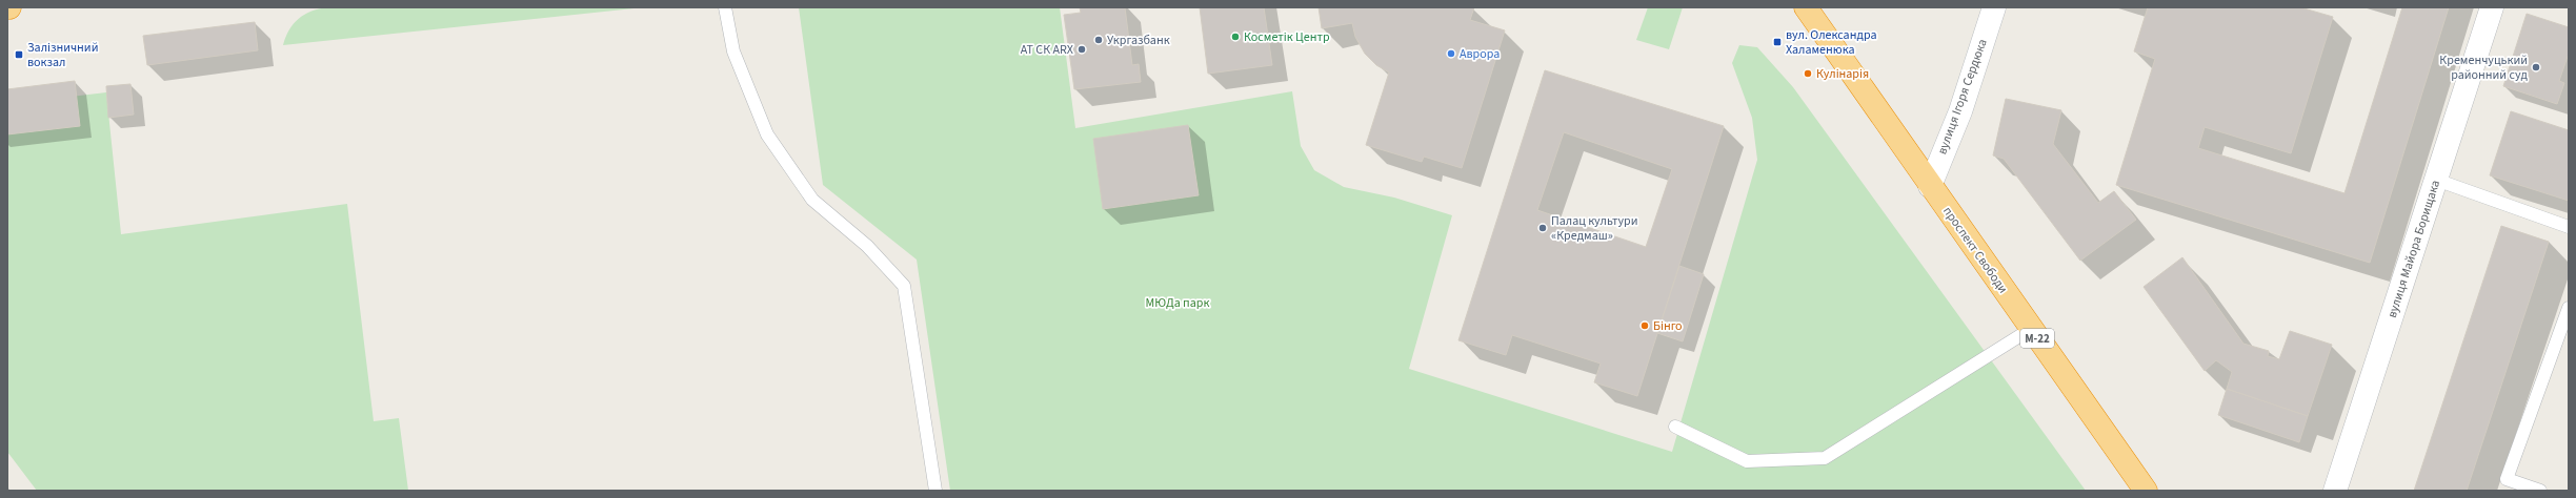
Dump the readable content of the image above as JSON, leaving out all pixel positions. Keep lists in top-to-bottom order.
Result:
{
  "streets": {
    "highway": ["проспект Свободи", "М-22"],
    "street": ["вулиця Ігоря Сердюка", "вулиця Майора Борищака"]
  },
  "crossings": [
    ["вулиця Ігоря Сердюка", "проспект Свободи"]
  ],
  "parks": ["МЮДа парк"],
  "places": {
    "other": [
      "Косметік Центр",
      "Укргазбанк",
      "АТ СК ARX",
      "Аврора",
      "Кременчуцький районний суд",
      "Кулінарія",
      "Палац культури «Кредмаш»",
      "Бінго"
    ],
    "transit": ["вул. Олександра Халаменюка", "Залізничний вокзал"]
  }
}
